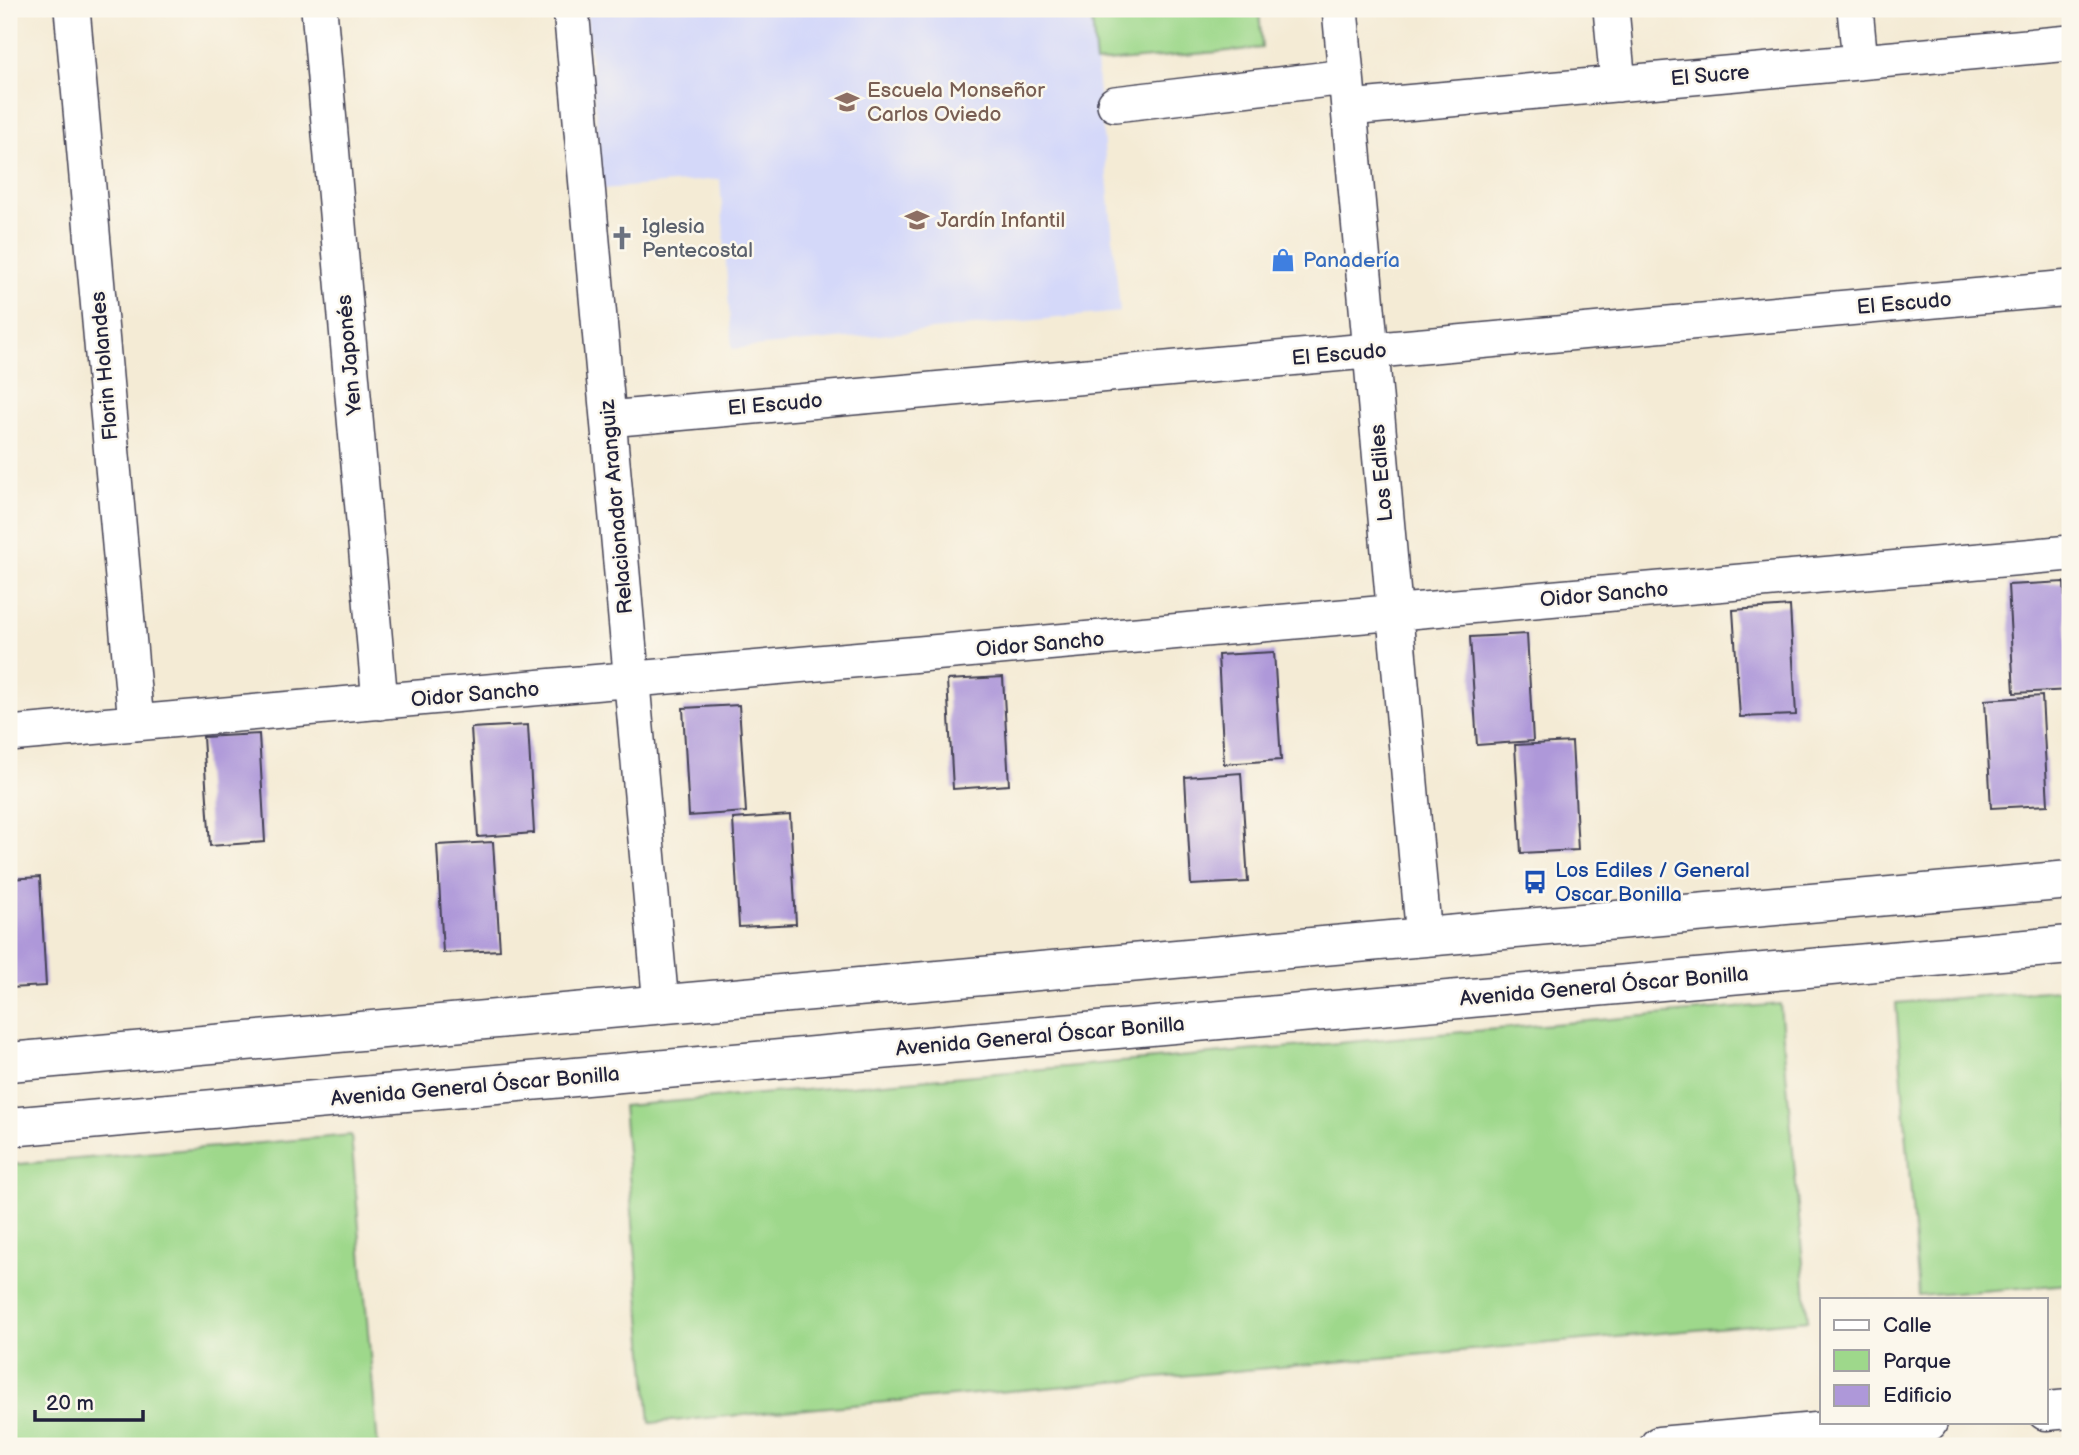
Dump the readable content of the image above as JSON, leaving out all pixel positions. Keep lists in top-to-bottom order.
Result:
{
  "streets": {
    "main road": ["Avenida General Óscar Bonilla"],
    "street": [
      "El Sucre",
      "El Escudo",
      "Yen Japonés",
      "Florin Holandes",
      "Los Ediles",
      "Relacionador Aranguiz",
      "Oidor Sancho"
    ]
  },
  "crossings": [
    ["El Sucre", "Los Ediles"],
    ["El Escudo", "Los Ediles"],
    ["El Escudo", "Relacionador Aranguiz"],
    ["Yen Japonés", "Oidor Sancho"],
    ["Florin Holandes", "Oidor Sancho"],
    ["Los Ediles", "Oidor Sancho"],
    ["Relacionador Aranguiz", "Oidor Sancho"]
  ],
  "places": {
    "school or university": ["Escuela Monseñor Carlos Oviedo", "Jardín Infantil"],
    "church": ["Iglesia Pentecostal"],
    "shop": ["Panadería"],
    "bus stop": ["Los Ediles / General Oscar Bonilla"]
  },
  "legend": ["Calle", "Parque", "Edificio"],
  "scale_bar": "20 m"
}
